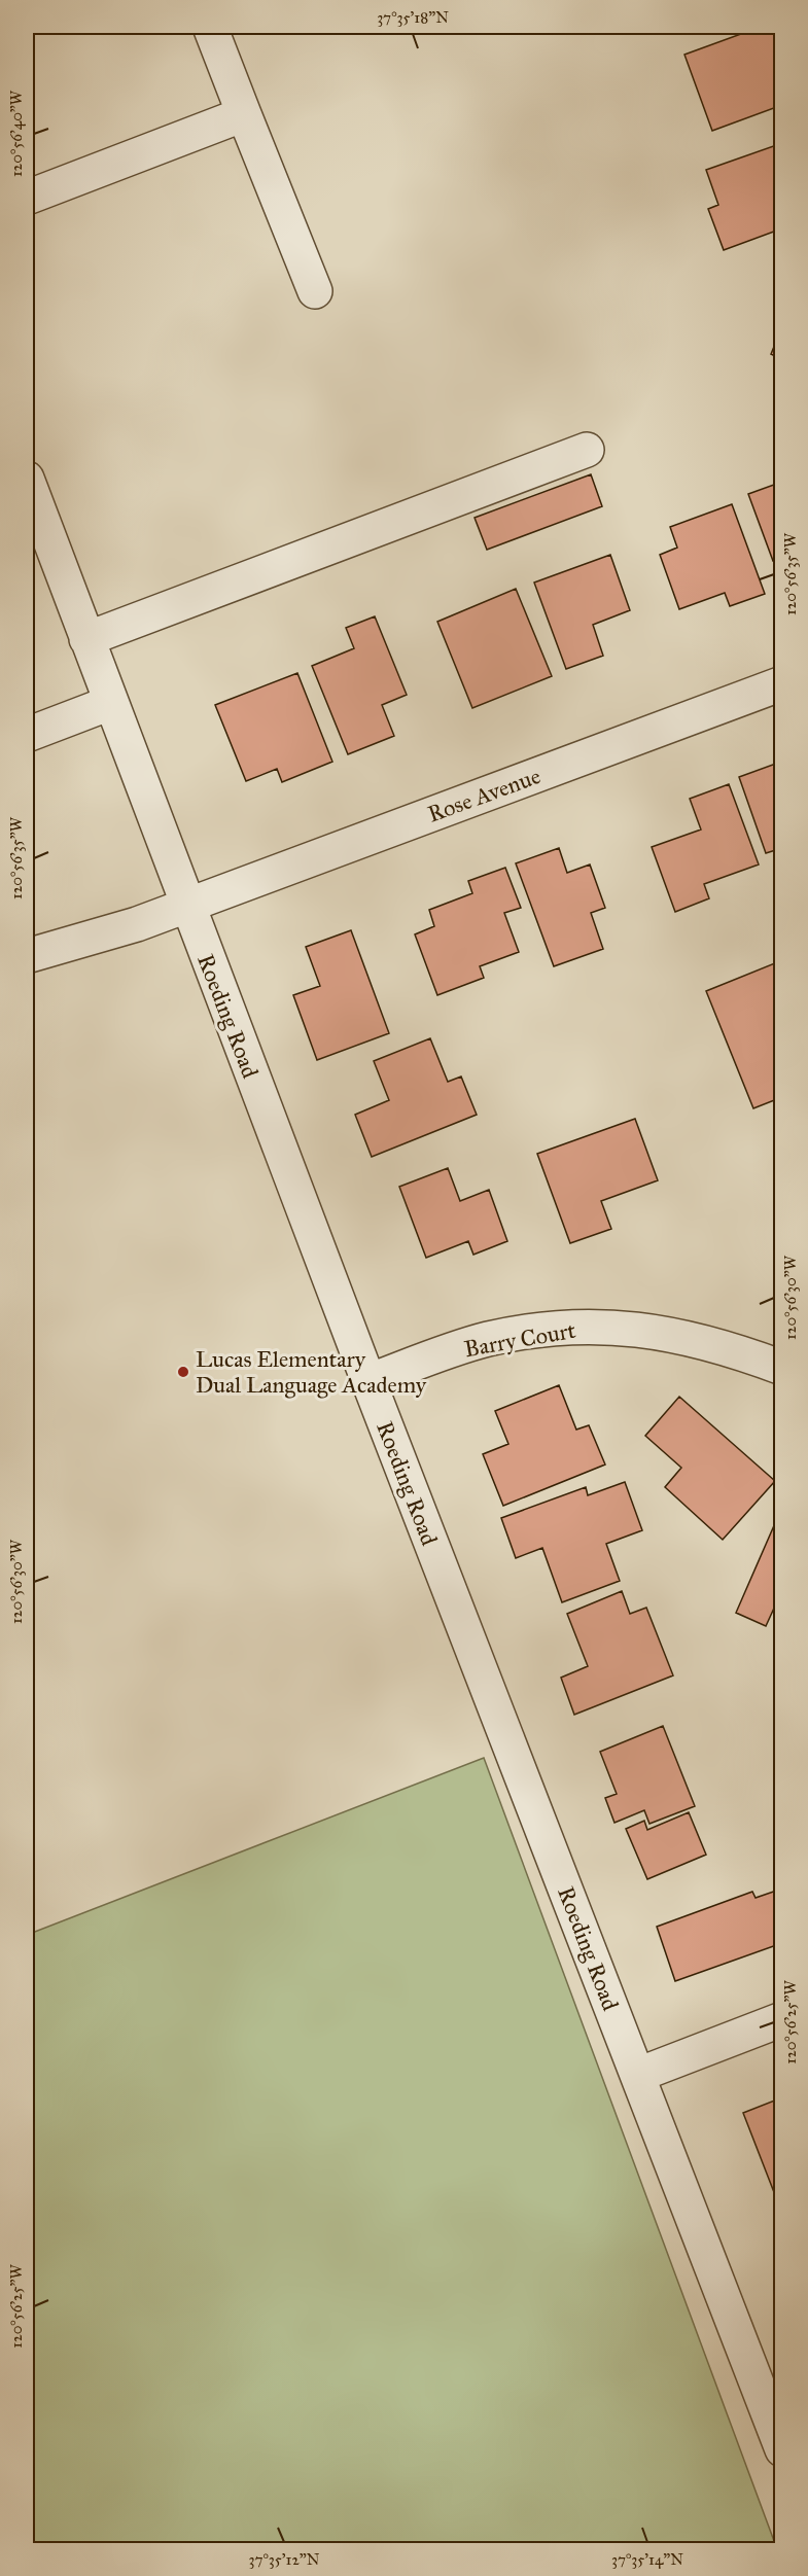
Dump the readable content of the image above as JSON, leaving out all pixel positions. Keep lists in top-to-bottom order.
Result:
{
  "streets": {
    "street": ["Rose Avenue", "Roeding Road", "Barry Court"]
  },
  "crossings": [
    ["Rose Avenue", "Roeding Road"],
    ["Roeding Road", "Barry Court"]
  ],
  "places": ["Lucas Elementary Dual Language Academy"],
  "coordinates": [
    "37°35'18\"N",
    "120°56'40\"W",
    "120°56'35\"W",
    "120°56'30\"W",
    "120°56'25\"W",
    "37°35'12\"N",
    "37°35'14\"N"
  ]
}
